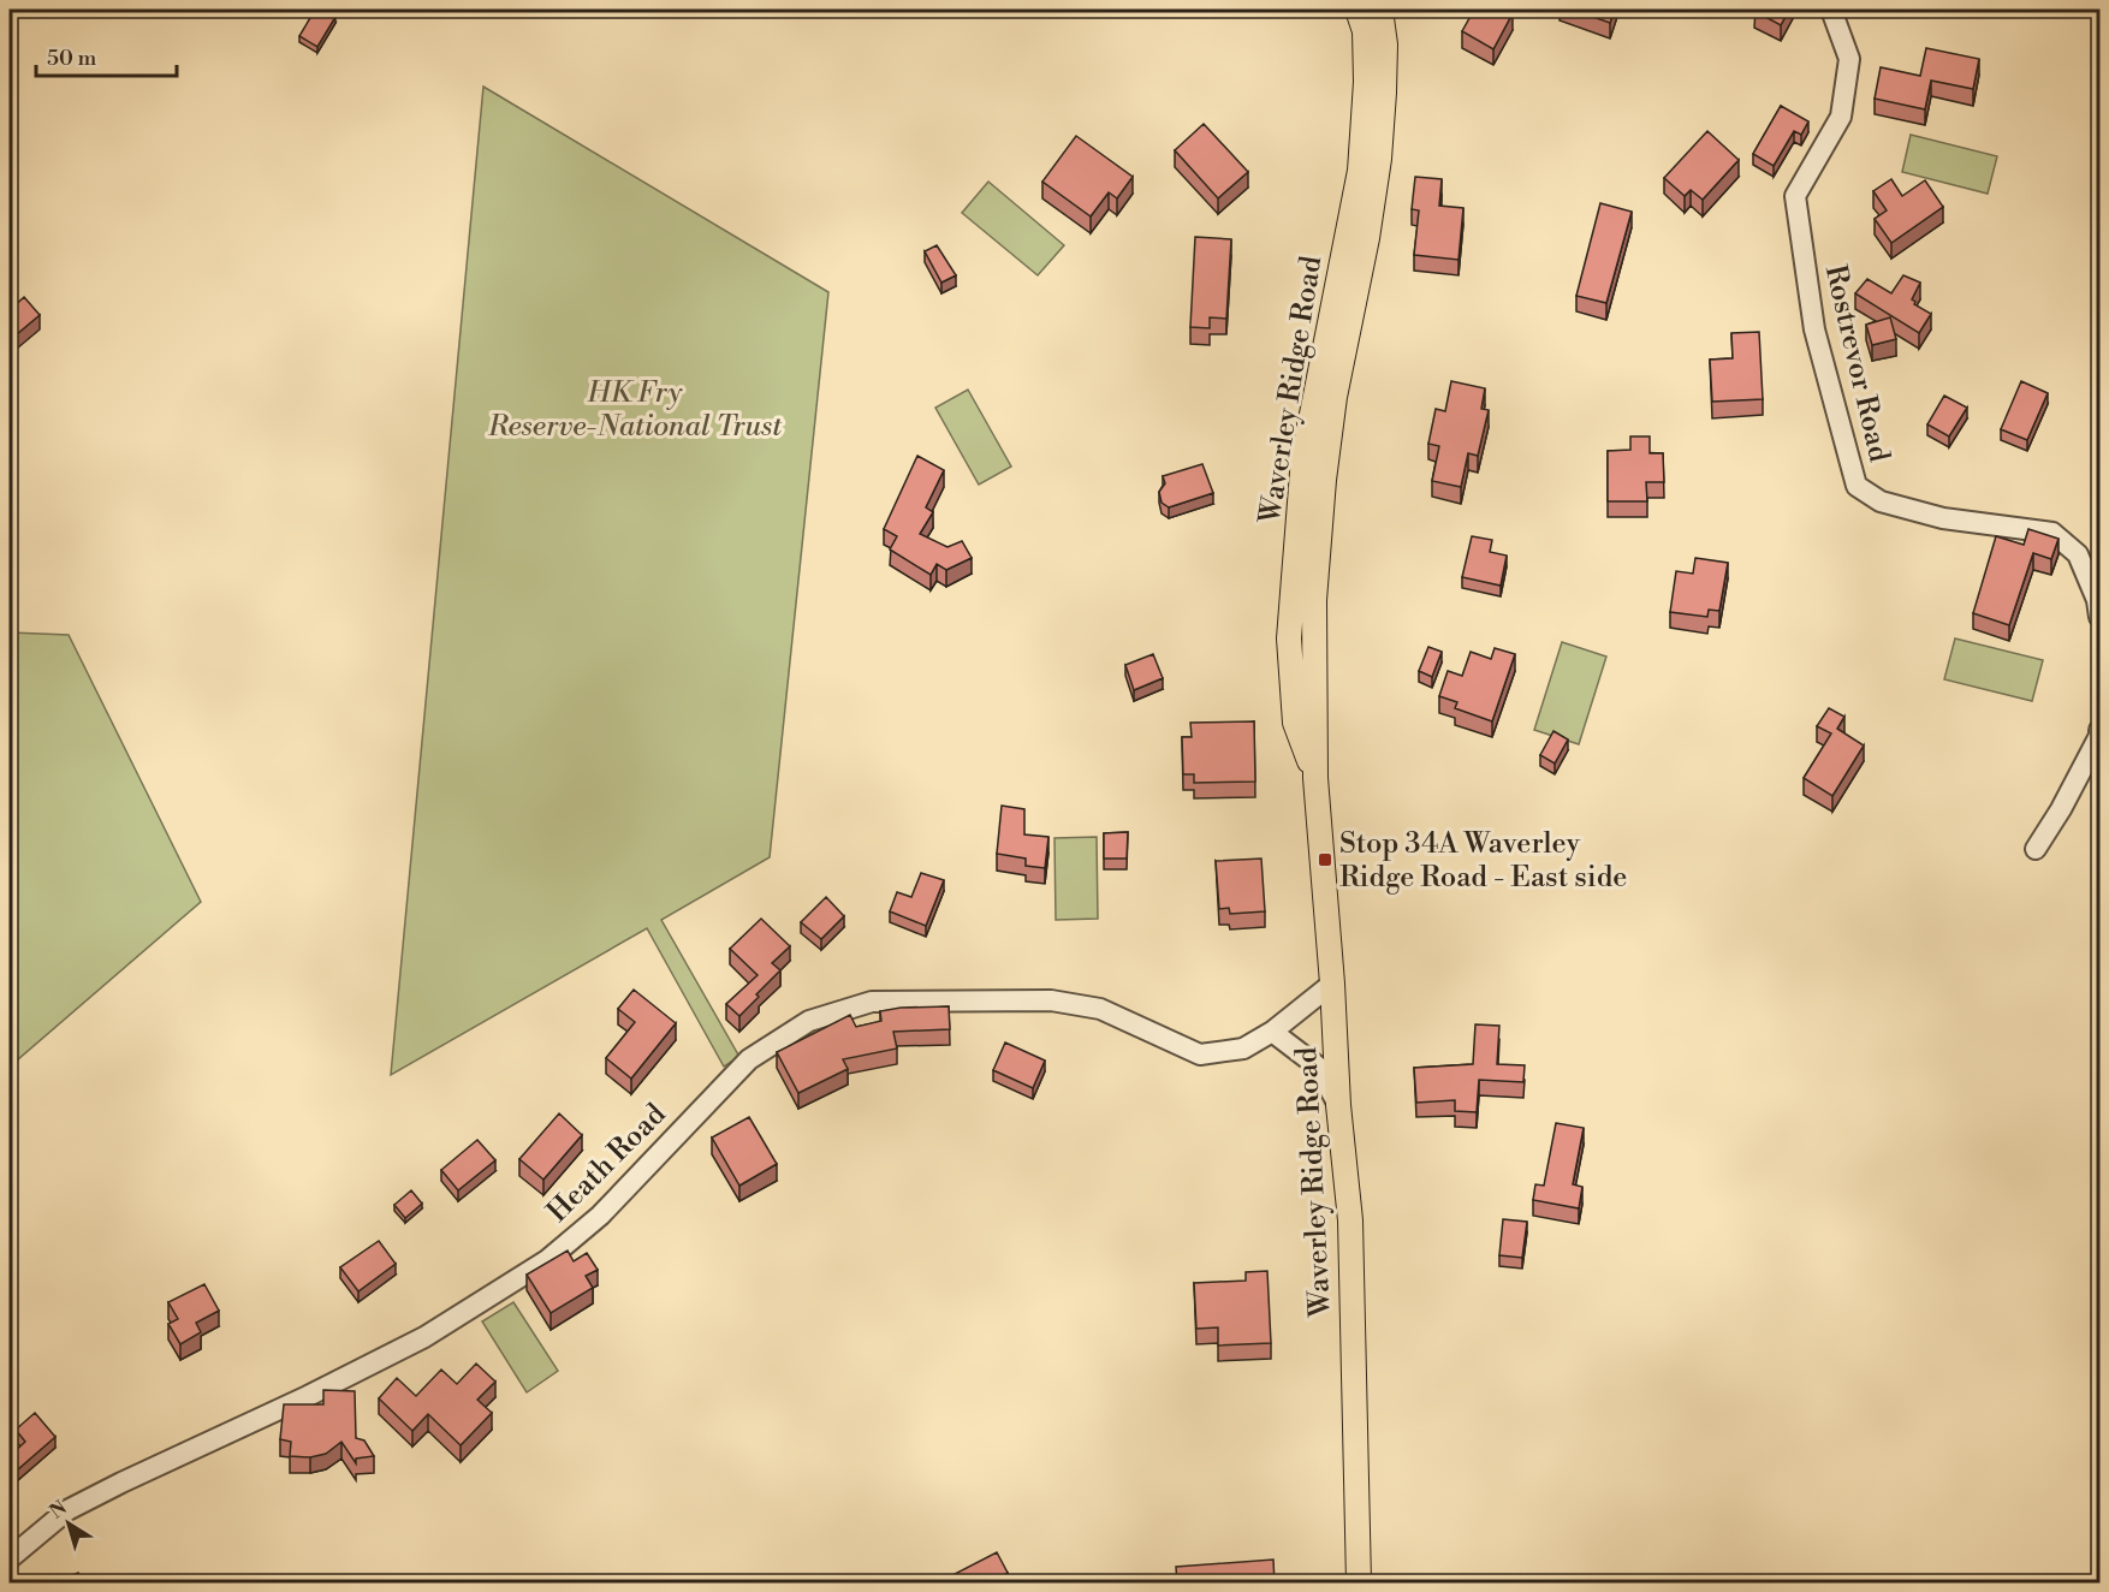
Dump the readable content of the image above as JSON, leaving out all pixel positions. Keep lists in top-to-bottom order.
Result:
{
  "streets": {
    "main road": ["Waverley Ridge Road"],
    "street": ["Rostrevor Road", "Heath Road"]
  },
  "crossings": [
    ["Waverley Ridge Road", "Heath Road"]
  ],
  "parks": ["HK Fry Reserve-National Trust"],
  "places": {
    "transit": ["Stop 34A Waverley Ridge Road - East side"]
  },
  "scale_bar": "50 m",
  "north": "top left"
}
